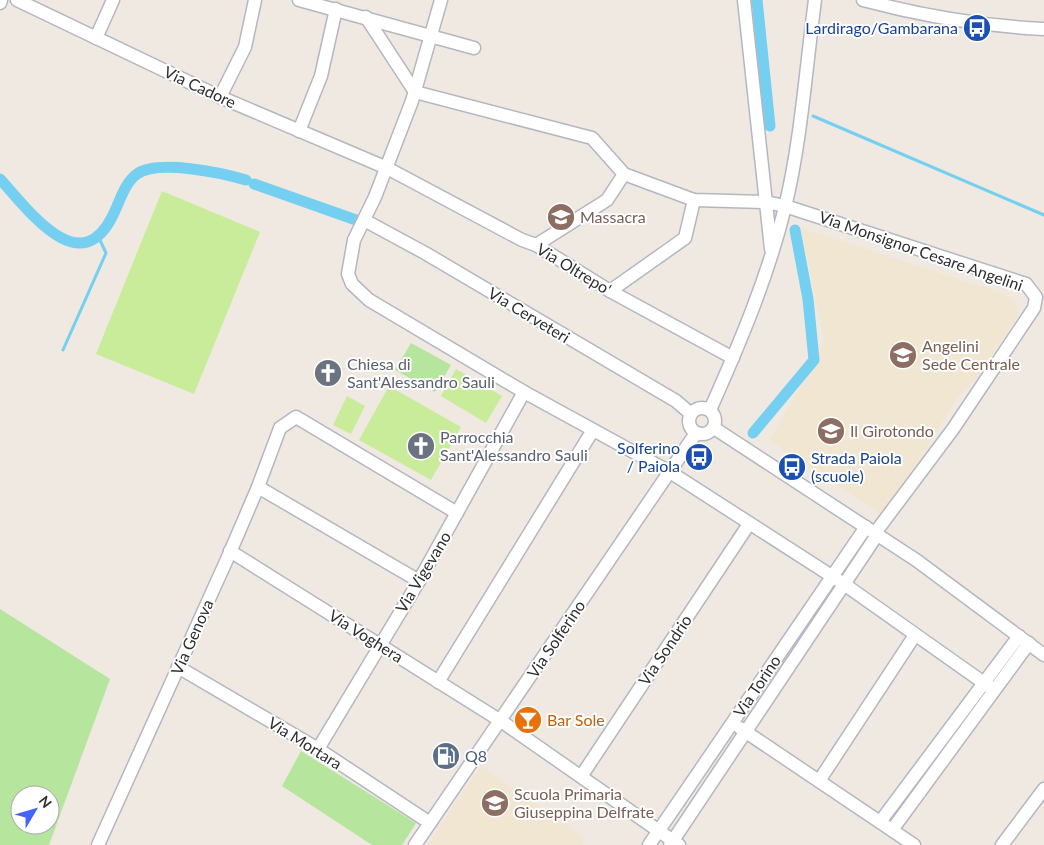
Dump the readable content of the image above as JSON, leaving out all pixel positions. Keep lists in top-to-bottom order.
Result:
{
  "streets": {
    "street": [
      "Via Cadore",
      "Via Monsignor Cesare Angelini",
      "Via Oltrepo'",
      "Via Cerveteri",
      "Via Vigevano",
      "Via Voghera",
      "Via Genova",
      "Via Solferino",
      "Via Sondrio",
      "Via Torino",
      "Via Mortara"
    ]
  },
  "crossings": [
    ["Via Cadore", "Via Oltrepo'"],
    ["Via Monsignor Cesare Angelini", "Via Torino"],
    ["Via Cerveteri", "Via Solferino"],
    ["Via Vigevano", "Via Voghera"],
    ["Via Vigevano", "Via Genova"],
    ["Via Vigevano", "Via Mortara"],
    ["Via Voghera", "Via Genova"],
    ["Via Voghera", "Via Solferino"],
    ["Via Voghera", "Via Sondrio"],
    ["Via Voghera", "Via Torino"],
    ["Via Genova", "Via Mortara"],
    ["Via Solferino", "Via Mortara"]
  ],
  "places": {
    "bus stop": ["Lardirago/Gambarana", "Solferino / Paiola", "Strada Paiola (scuole)"],
    "school or university": [
      "Massacra",
      "Angelini Sede Centrale",
      "Il Girotondo",
      "Scuola Primaria Giuseppina Delfrate"
    ],
    "church": ["Chiesa di Sant'Alessandro Sauli", "Parrocchia Sant'Alessandro Sauli"],
    "bar": ["Bar Sole"],
    "fuel station": ["Q8"]
  },
  "north": "top right"
}
